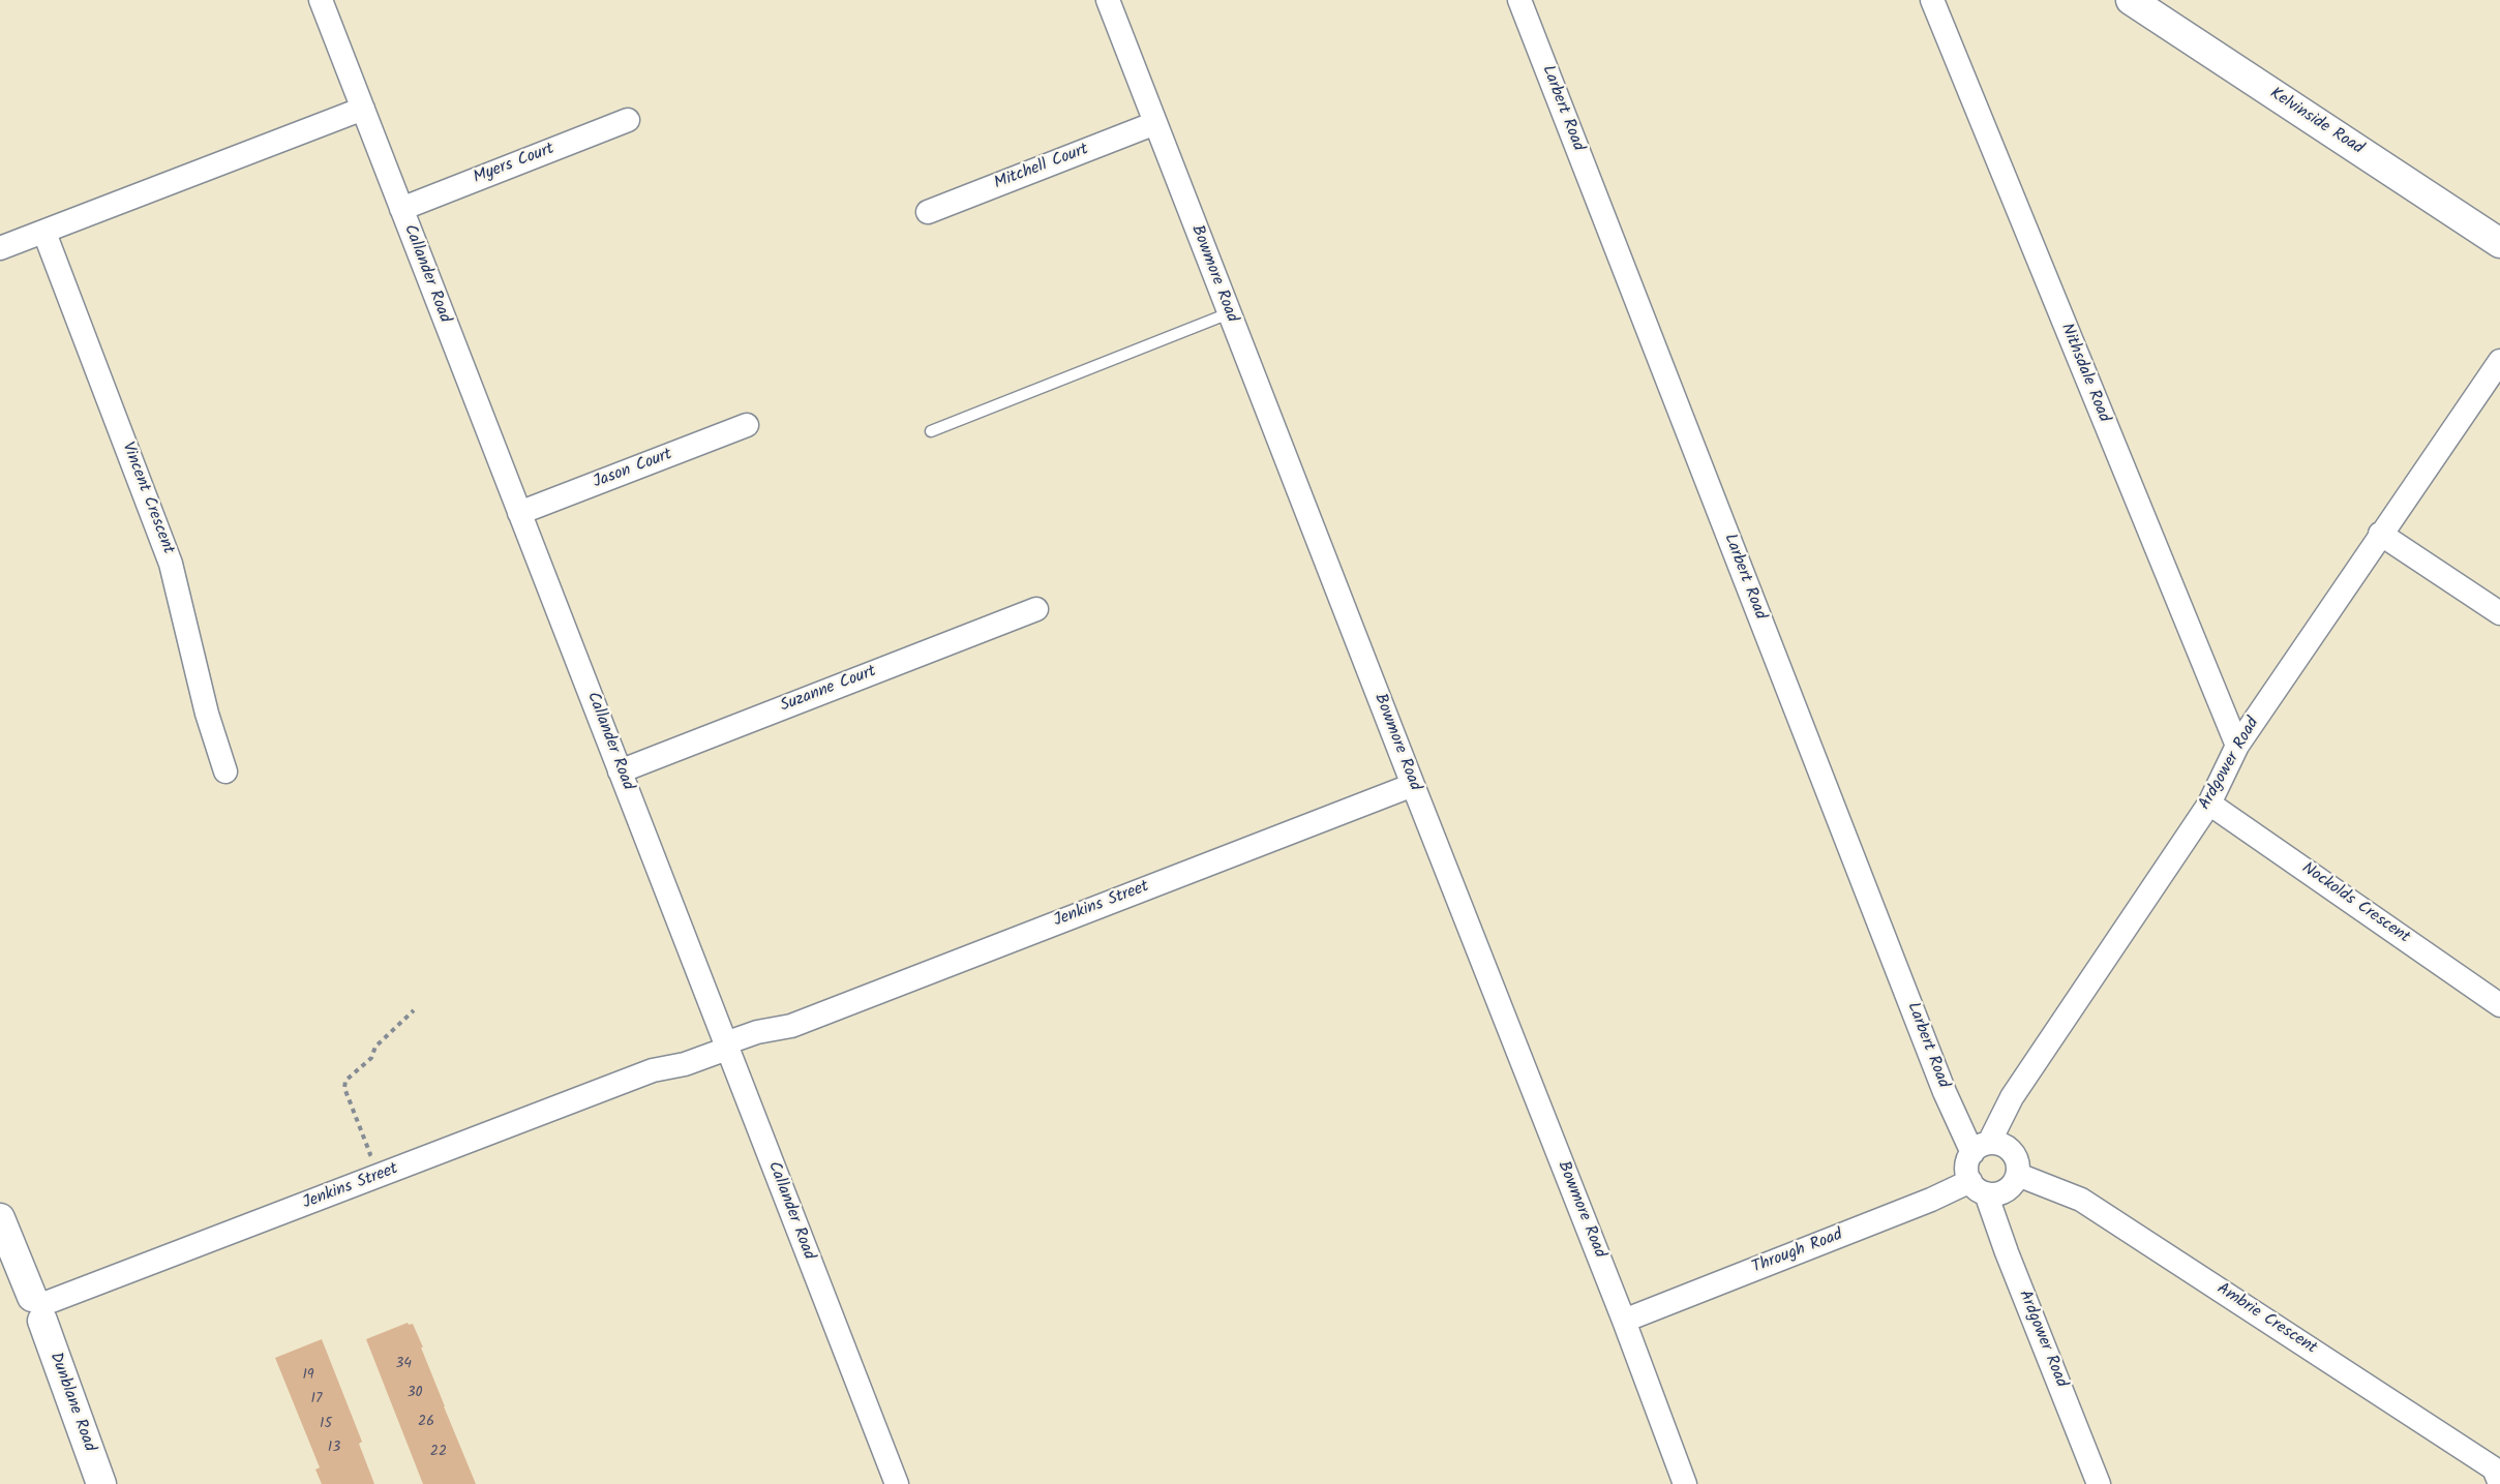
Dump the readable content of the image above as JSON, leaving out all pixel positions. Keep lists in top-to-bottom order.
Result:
{
  "streets": {
    "street": [
      "Larbert Road",
      "Kelvinside Road",
      "Myers Court",
      "Mitchell Court",
      "Callander Road",
      "Bowmore Road",
      "Nithsdale Road",
      "Jason Court",
      "Vincent Crescent",
      "Suzanne Court",
      "Ardgower Road",
      "Nockolds Crescent",
      "Jenkins Street",
      "Through Road",
      "Ambrie Crescent",
      "Dunblane Road"
    ]
  },
  "crossings": [
    ["Larbert Road", "Ardgower Road"],
    ["Larbert Road", "Through Road"],
    ["Larbert Road", "Ambrie Crescent"],
    ["Myers Court", "Callander Road"],
    ["Mitchell Court", "Bowmore Road"],
    ["Callander Road", "Jason Court"],
    ["Callander Road", "Suzanne Court"],
    ["Callander Road", "Jenkins Street"],
    ["Bowmore Road", "Jenkins Street"],
    ["Bowmore Road", "Through Road"],
    ["Nithsdale Road", "Ardgower Road"],
    ["Ardgower Road", "Nockolds Crescent"],
    ["Ardgower Road", "Through Road"],
    ["Ardgower Road", "Ambrie Crescent"],
    ["Jenkins Street", "Dunblane Road"],
    ["Through Road", "Ambrie Crescent"]
  ],
  "house_numbers": [
    "34",
    "19",
    "30",
    "17",
    "26",
    "15",
    "13",
    "22"
  ]
}
